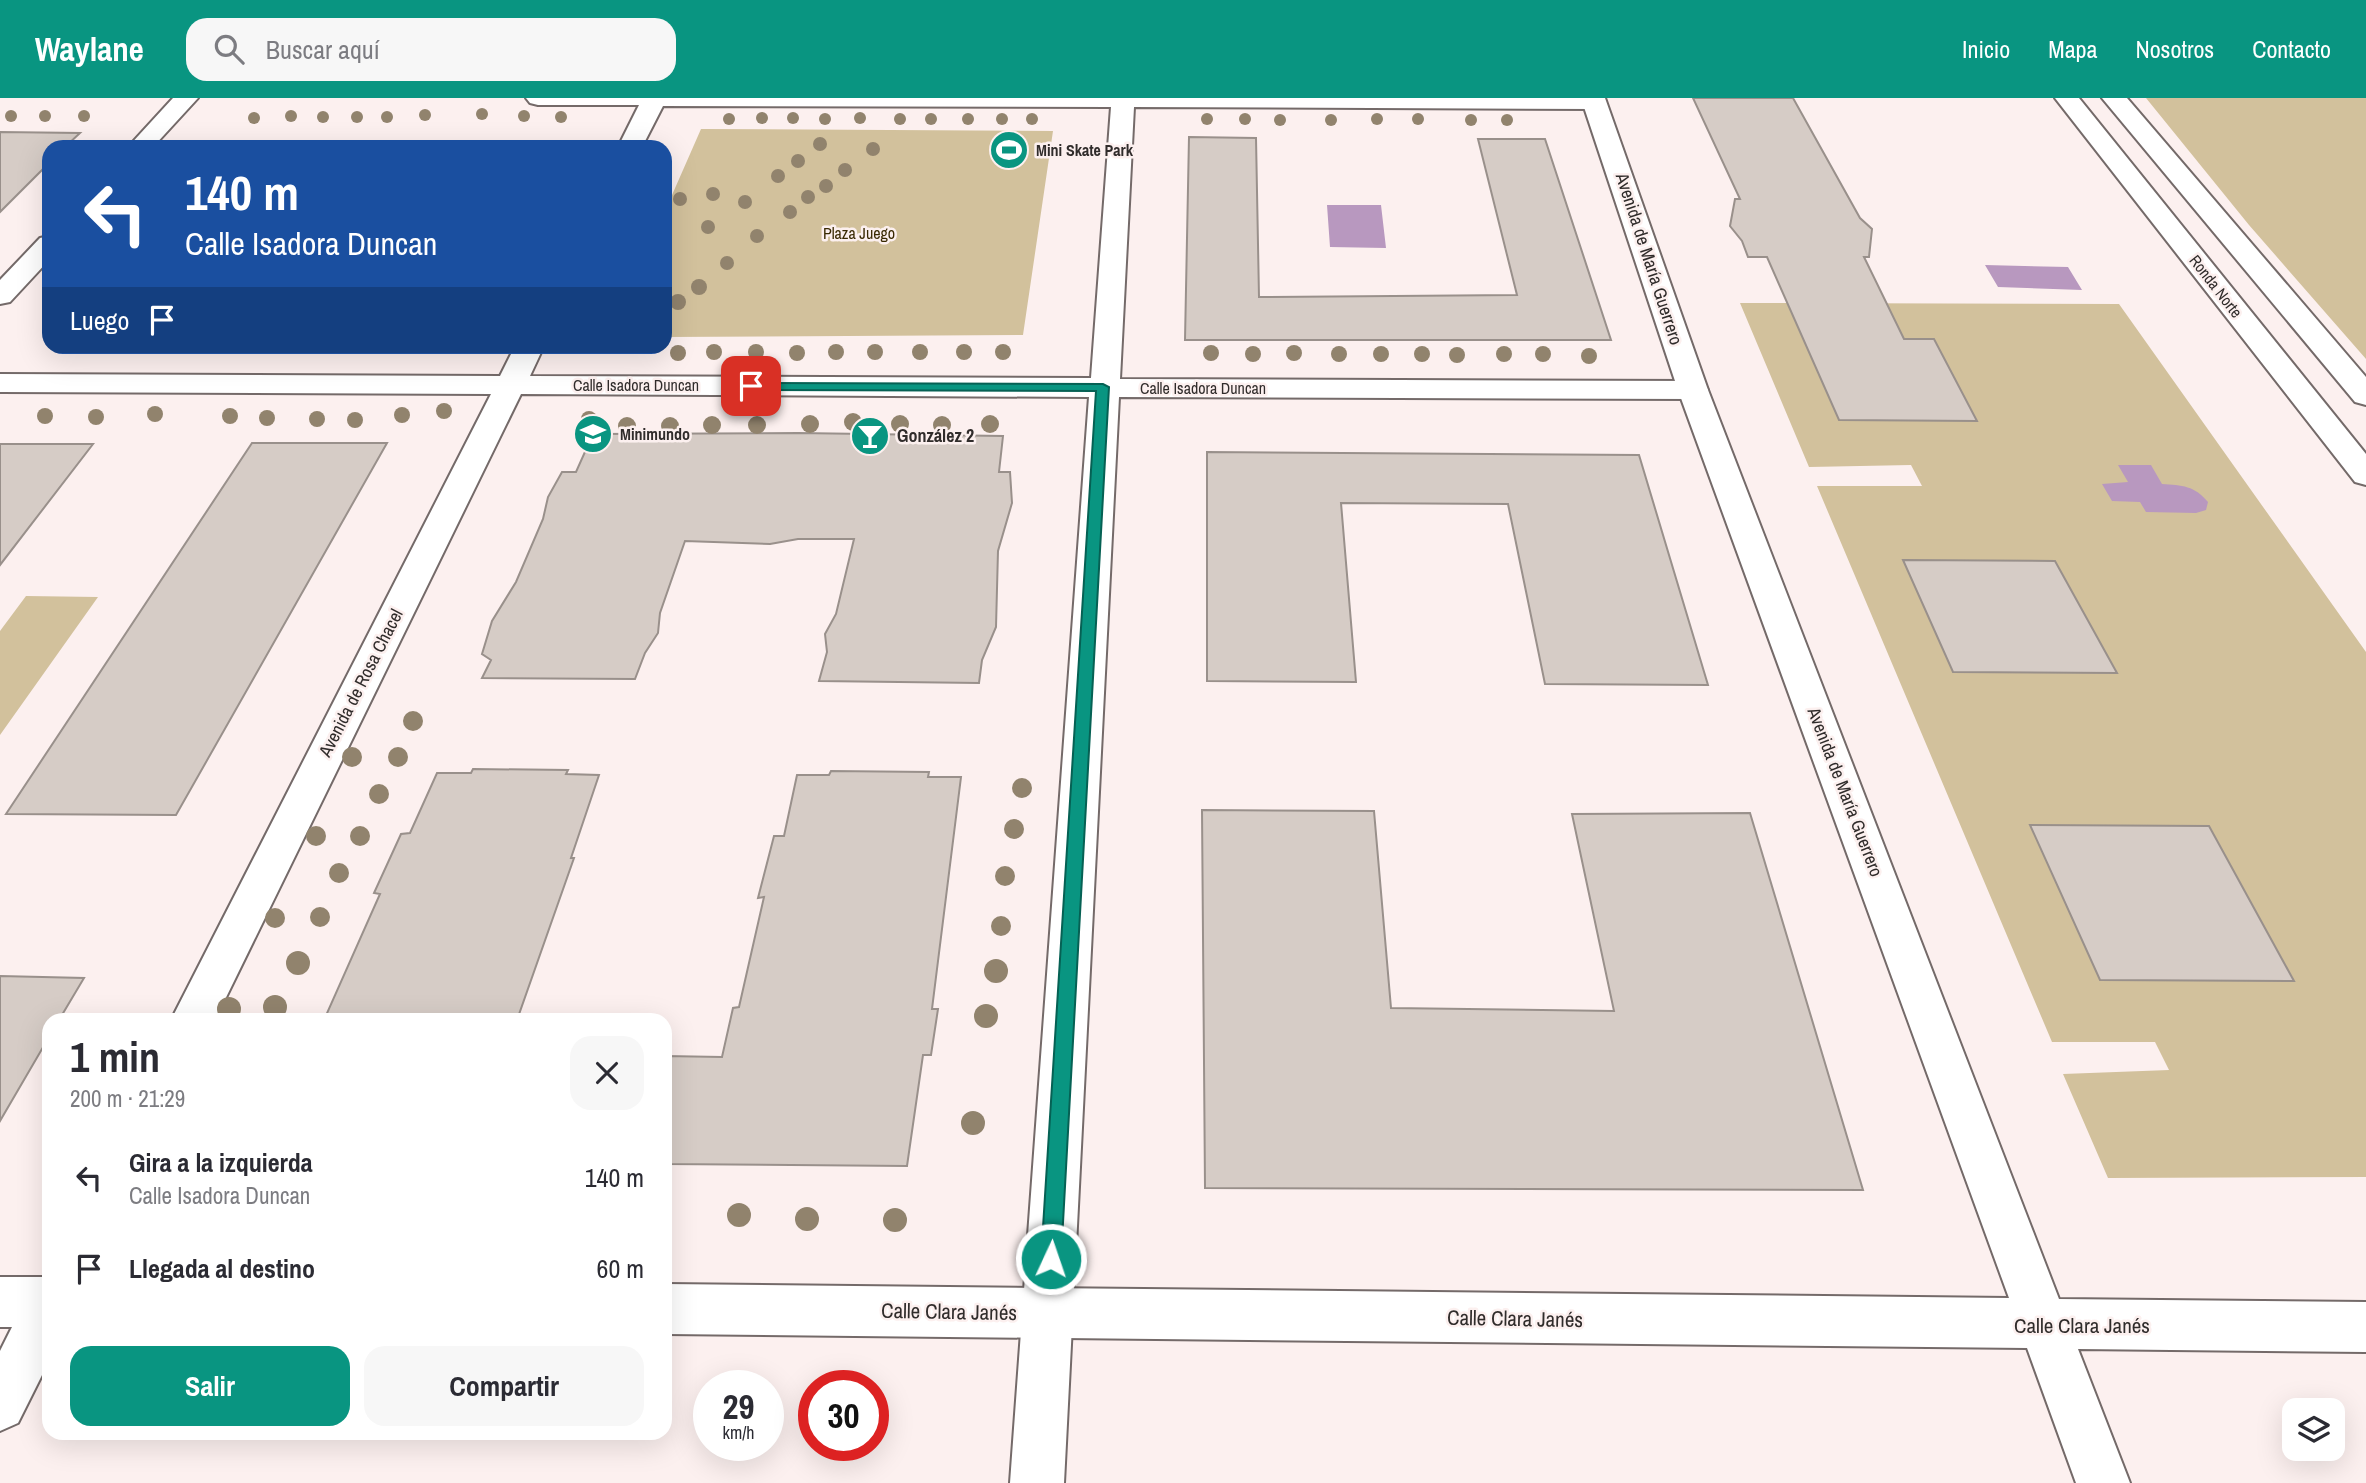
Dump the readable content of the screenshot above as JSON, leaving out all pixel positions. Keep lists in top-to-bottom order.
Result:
{
  "streets": {
    "street": [
      "Avenida de María Guerrero",
      "Ronda Norte",
      "Calle Isadora Duncan",
      "Avenida de Rosa Chacel",
      "Calle Clara Janés"
    ]
  },
  "crossings": [
    ["Avenida de María Guerrero", "Calle Isadora Duncan"],
    ["Avenida de María Guerrero", "Calle Clara Janés"],
    ["Calle Isadora Duncan", "Avenida de Rosa Chacel"]
  ],
  "parks": ["Plaza Juego"],
  "places": {
    "sports": ["Mini Skate Park"],
    "school or university": ["Minimundo"],
    "bar": ["González 2"]
  },
  "page": {
    "header": "Waylane",
    "search": "Buscar aquí",
    "nav": [
      "Inicio",
      "Mapa",
      "Nosotros",
      "Contacto"
    ],
    "turn": ["140 m", "Calle Isadora Duncan"],
    "then": "Luego",
    "heading": ["1 min", "200 m · 21:29"],
    "list": [
      {
        "name": "Gira a la izquierda",
        "note": "Calle Isadora Duncan",
        "value": "140 m"
      },
      {
        "name": "Llegada al destino",
        "value": "60 m"
      }
    ],
    "buttons": ["Salir", "Compartir"],
    "speed": "29 km/h",
    "limit": "30"
  }
}
